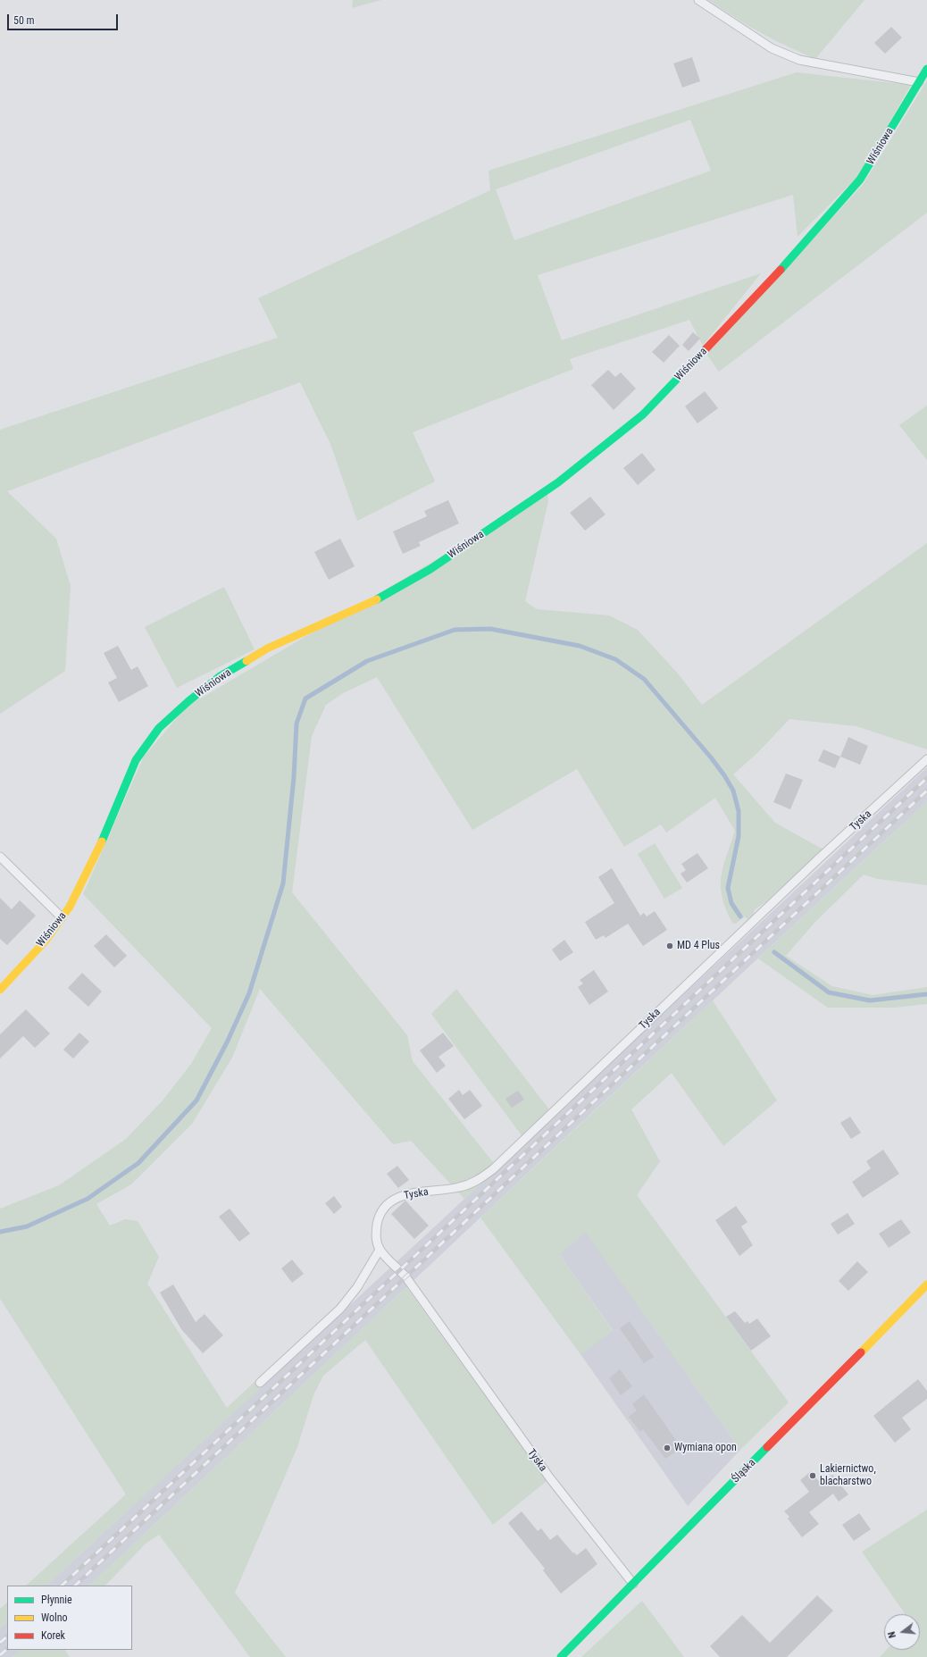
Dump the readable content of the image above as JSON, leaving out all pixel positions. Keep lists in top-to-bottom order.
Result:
{
  "streets": {
    "street": ["Wiśniowa", "Śląska"],
    "lane": ["Tyska"]
  },
  "crossings": [
    ["Tyska", "Śląska"]
  ],
  "places": ["MD 4 Plus", "Wymiana opon", "Lakiernictwo, blacharstwo"],
  "legend": ["Płynnie", "Wolno", "Korek"],
  "scale_bar": "50 m",
  "north": "left"
}
